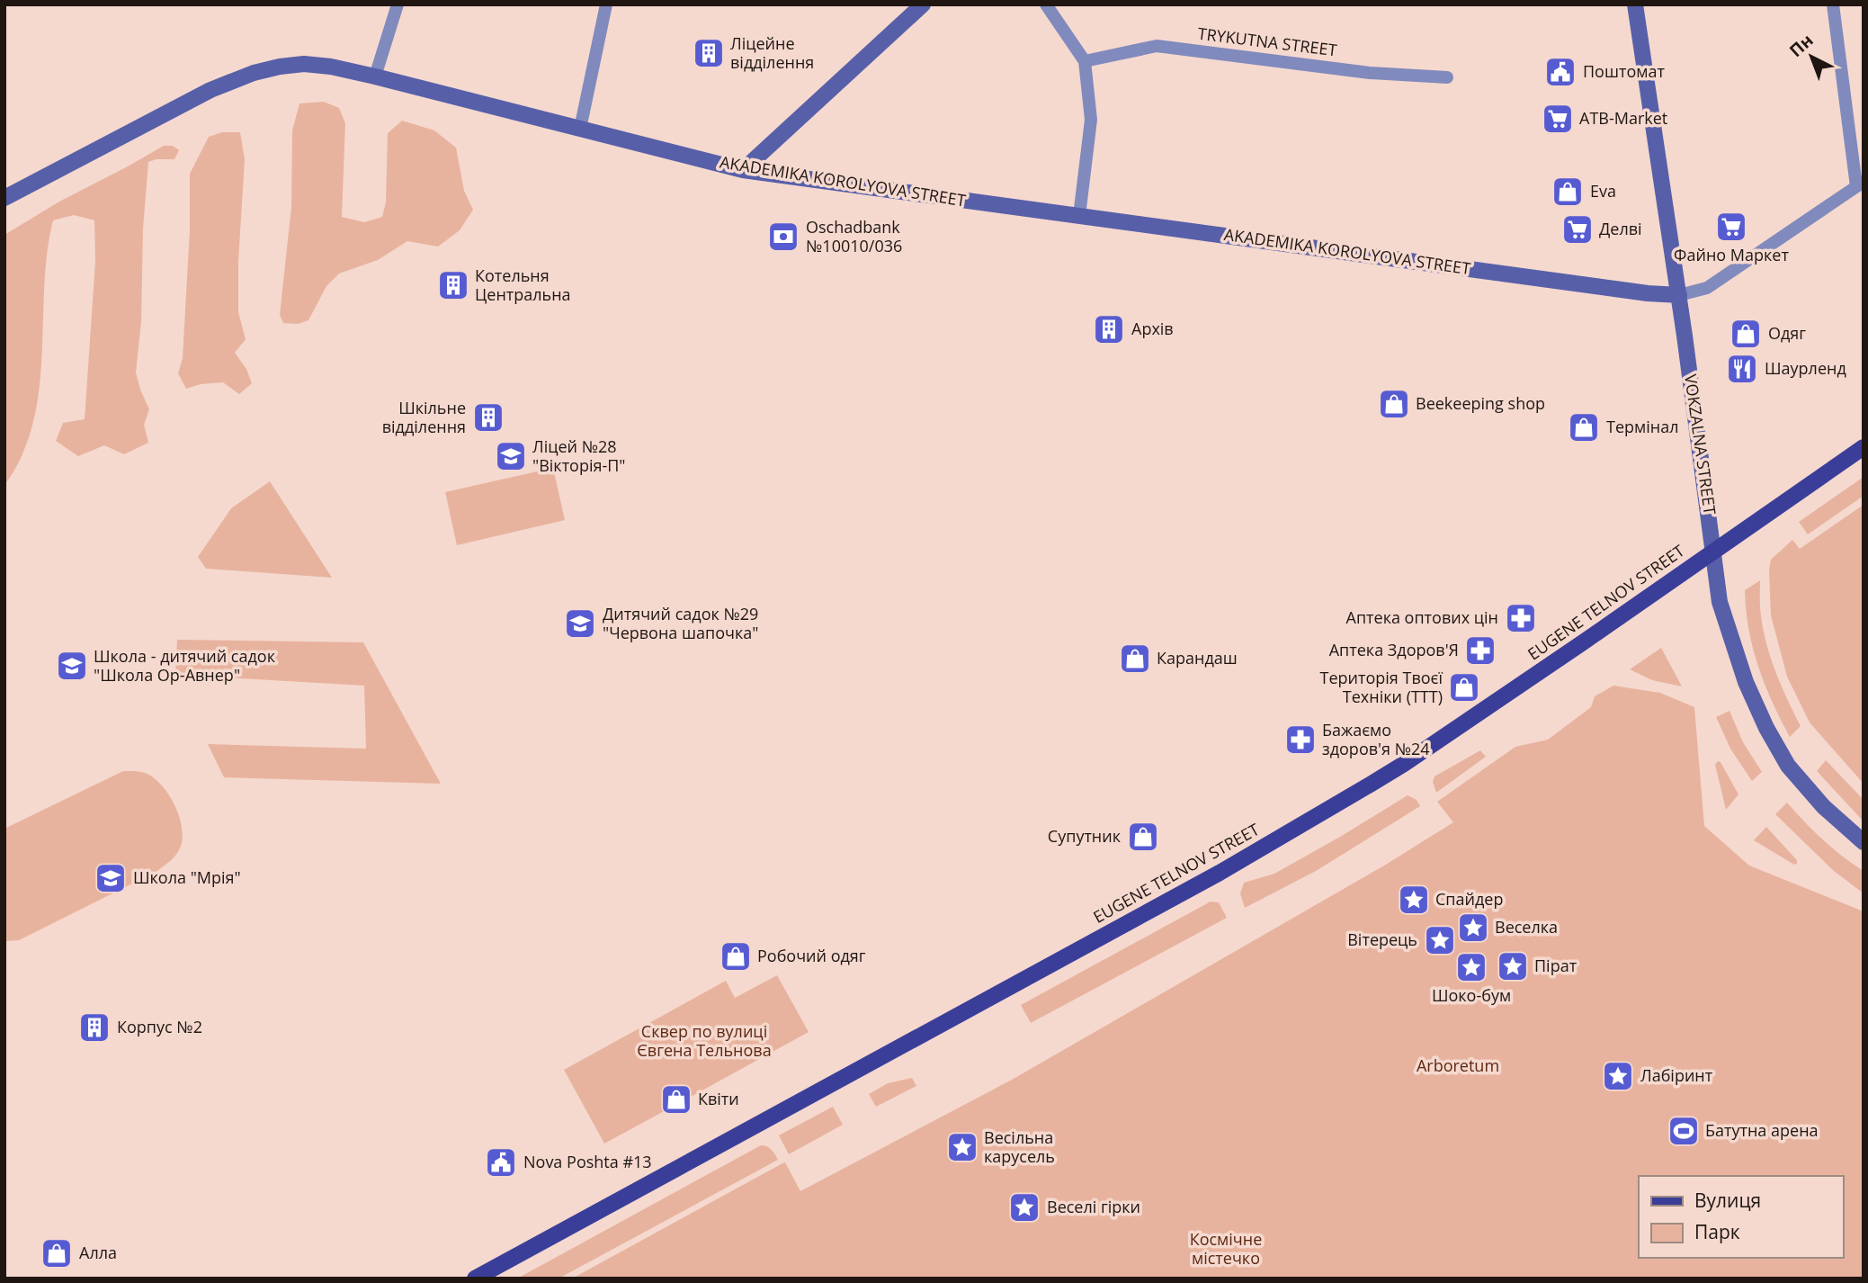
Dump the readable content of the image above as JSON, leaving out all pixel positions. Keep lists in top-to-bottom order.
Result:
{
  "streets": {
    "main road": ["EUGENE TELNOV STREET"],
    "street": ["TRYKUTNA STREET", "AKADEMIKA KOROLYOVA STREET", "VOKZALNA STREET"]
  },
  "crossings": [
    ["AKADEMIKA KOROLYOVA STREET", "VOKZALNA STREET"],
    ["VOKZALNA STREET", "EUGENE TELNOV STREET"]
  ],
  "parks": ["Сквер по вулиці Євгена Тельнова", "Arboretum", "Космічне містечко"],
  "places": {
    "building": [
      "Ліцейне відділення",
      "Котельня Центральна",
      "Архів",
      "Шкільне відділення",
      "Корпус №2"
    ],
    "public building": ["Поштомат", "Nova Poshta #13"],
    "supermarket": ["ATB-Market", "Файно Маркет", "Делві"],
    "shop": [
      "Eva",
      "Одяг",
      "Beekeeping shop",
      "Термінал",
      "Карандаш",
      "Територія Твоєї Техніки (ТТТ)",
      "Супутник",
      "Робочий одяг",
      "Квіти",
      "Алла"
    ],
    "bank": ["Oschadbank №10010/036"],
    "restaurant": ["Шаурленд"],
    "school or university": [
      "Ліцей №28 \"Вікторія-П\"",
      "Дитячий садок №29 \"Червона шапочка\"",
      "Школа - дитячий садок \"Школа Ор-Авнер\"",
      "Школа \"Мрія\""
    ],
    "pharmacy": ["Аптека оптових цін", "Аптека Здоров'Я", "Бажаємо здоров'я №24"],
    "place": [
      "Спайдер",
      "Веселка",
      "Вітерець",
      "Пірат",
      "Шоко-бум",
      "Лабіринт",
      "Весільна карусель",
      "Веселі гірки"
    ],
    "sports": ["Батутна арена"]
  },
  "legend": ["Вулиця", "Парк"],
  "north": "top left"
}
